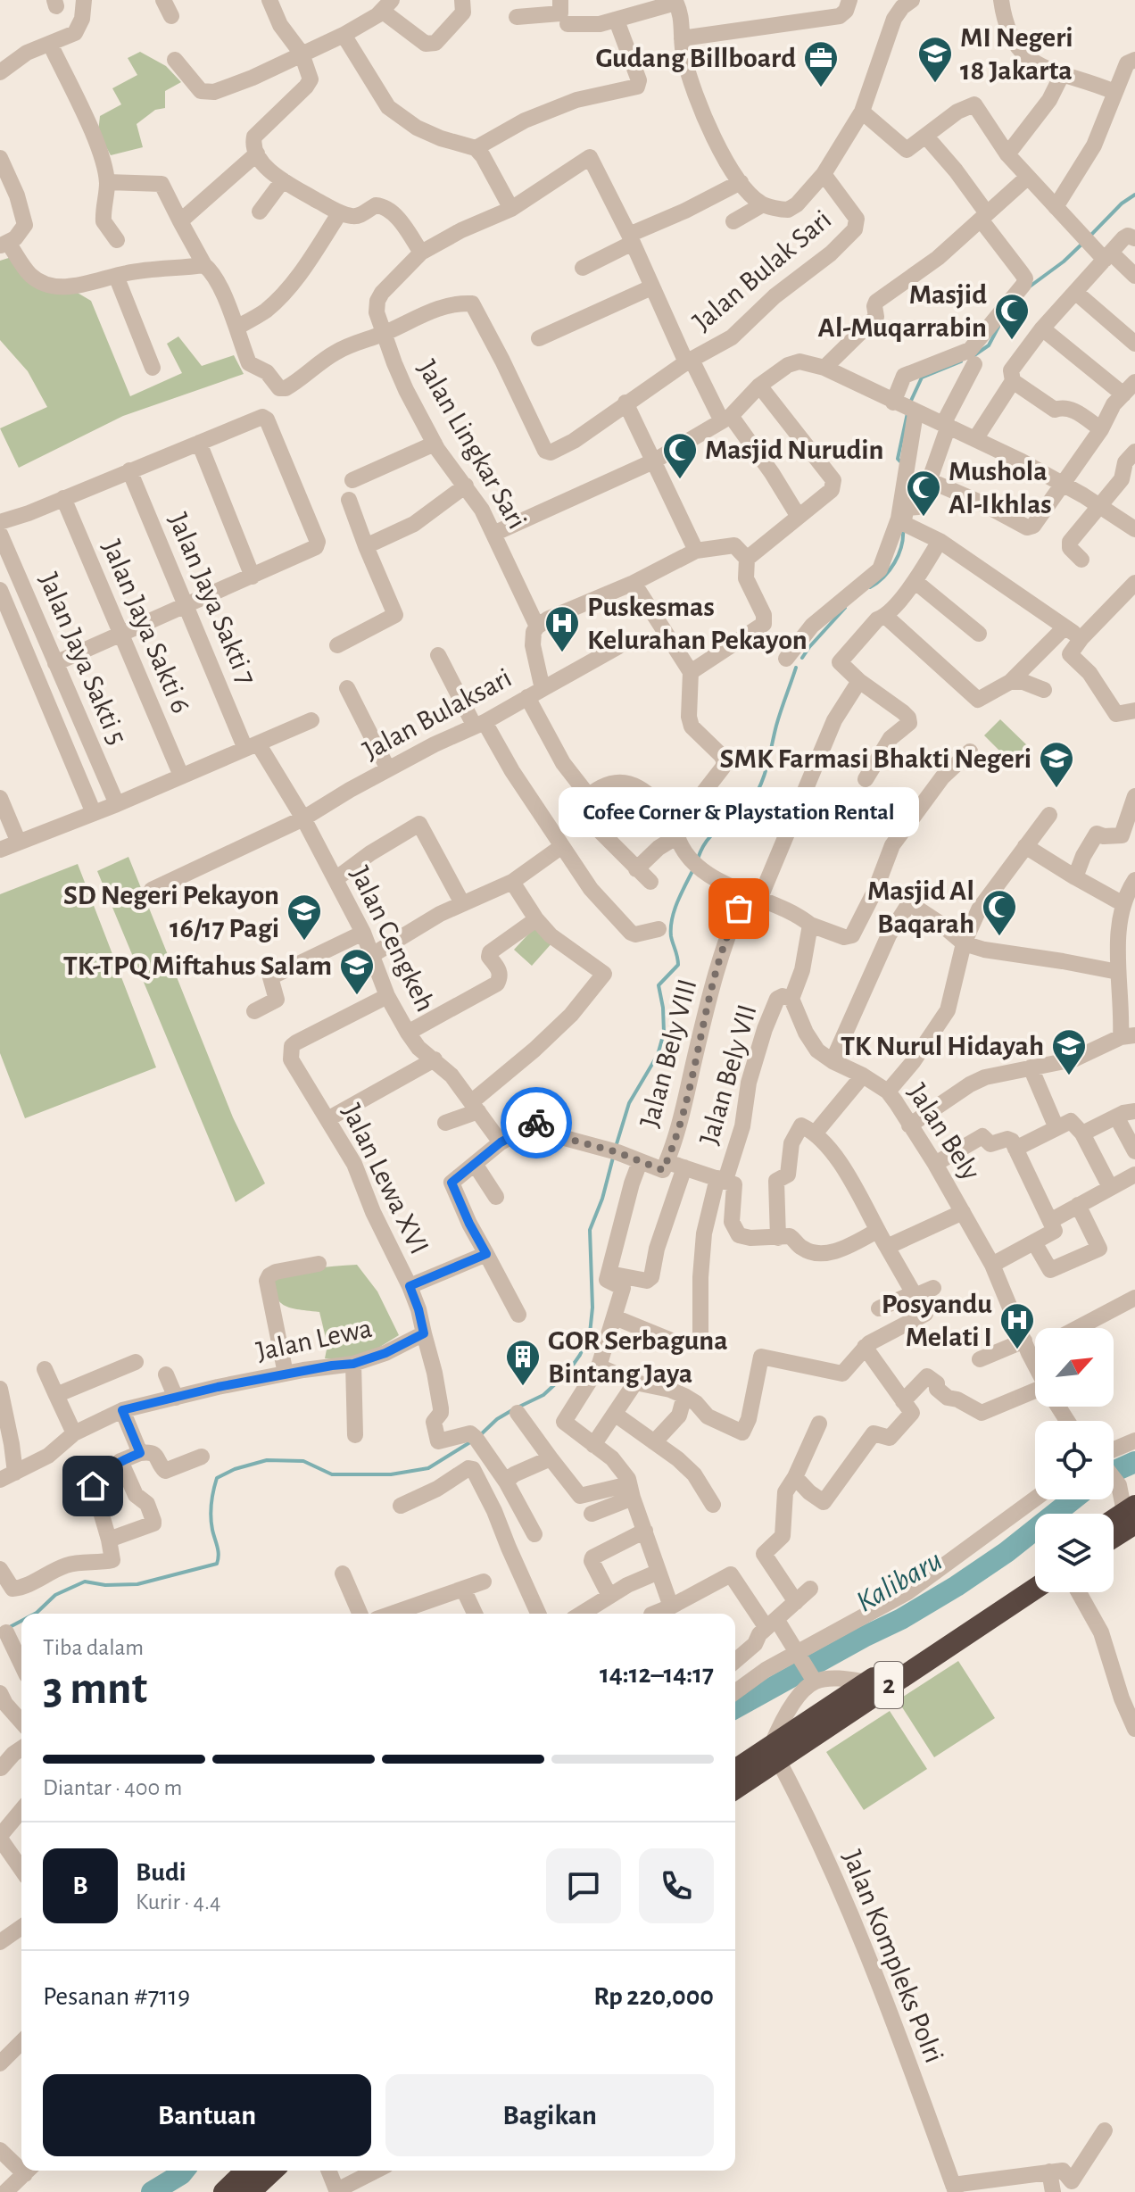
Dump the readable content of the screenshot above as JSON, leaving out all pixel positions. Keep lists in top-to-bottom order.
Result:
{
  "streets": {
    "highway": ["2"],
    "street": [
      "Jalan Bulak Sari",
      "Jalan Lingkar Sari",
      "Jalan Jaya Sakti 7",
      "Jalan Jaya Sakti 6",
      "Jalan Jaya Sakti 5",
      "Jalan Bulaksari",
      "Jalan Cengkeh",
      "Jalan Bely VIII",
      "Jalan Bely VII",
      "Jalan Bely",
      "Jalan Lewa XVI",
      "Jalan Lewa",
      "Jalan Kompleks Polri"
    ]
  },
  "crossings": [
    ["Jalan Bulak Sari", "Jalan Lingkar Sari"],
    ["Jalan Lingkar Sari", "Jalan Bulaksari"],
    ["Jalan Jaya Sakti 7", "Jalan Cengkeh"],
    ["Jalan Bulaksari", "Jalan Cengkeh"],
    ["Jalan Cengkeh", "Jalan Lewa XVI"],
    ["Jalan Bely VIII", "Jalan Bely VII"],
    ["Jalan Bely VII", "Jalan Bely"],
    ["2", "Jalan Kompleks Polri"]
  ],
  "water": ["Kalibaru"],
  "places": {
    "school or university": [
      "MI Negeri 18 Jakarta",
      "SMK Farmasi Bhakti Negeri",
      "SD Negeri Pekayon 16/17 Pagi",
      "TK-TPQ Miftahus Salam",
      "TK Nurul Hidayah"
    ],
    "office": ["Gudang Billboard"],
    "mosque": [
      "Masjid Al-Muqarrabin",
      "Masjid Nurudin",
      "Mushola Al-Ikhlas",
      "Masjid Al Baqarah"
    ],
    "hospital": ["Puskesmas Kelurahan Pekayon", "Posyandu Melati I"],
    "other": ["Cofee Corner & Playstation Rental"],
    "building": ["GOR Serbaguna Bintang Jaya"]
  },
  "north": "top right",
  "page": {
    "bubble": "Cofee Corner & Playstation Rental",
    "heading": ["3 mnt", "Tiba dalam", "14:12–14:17"],
    "panel": [
      "Budi",
      "Kurir · 4.4",
      "Pesanan #7119",
      "Rp 220,000"
    ],
    "bar": "Diantar · 400 m",
    "round": "B",
    "buttons": ["Bantuan", "Bagikan"]
  }
}
